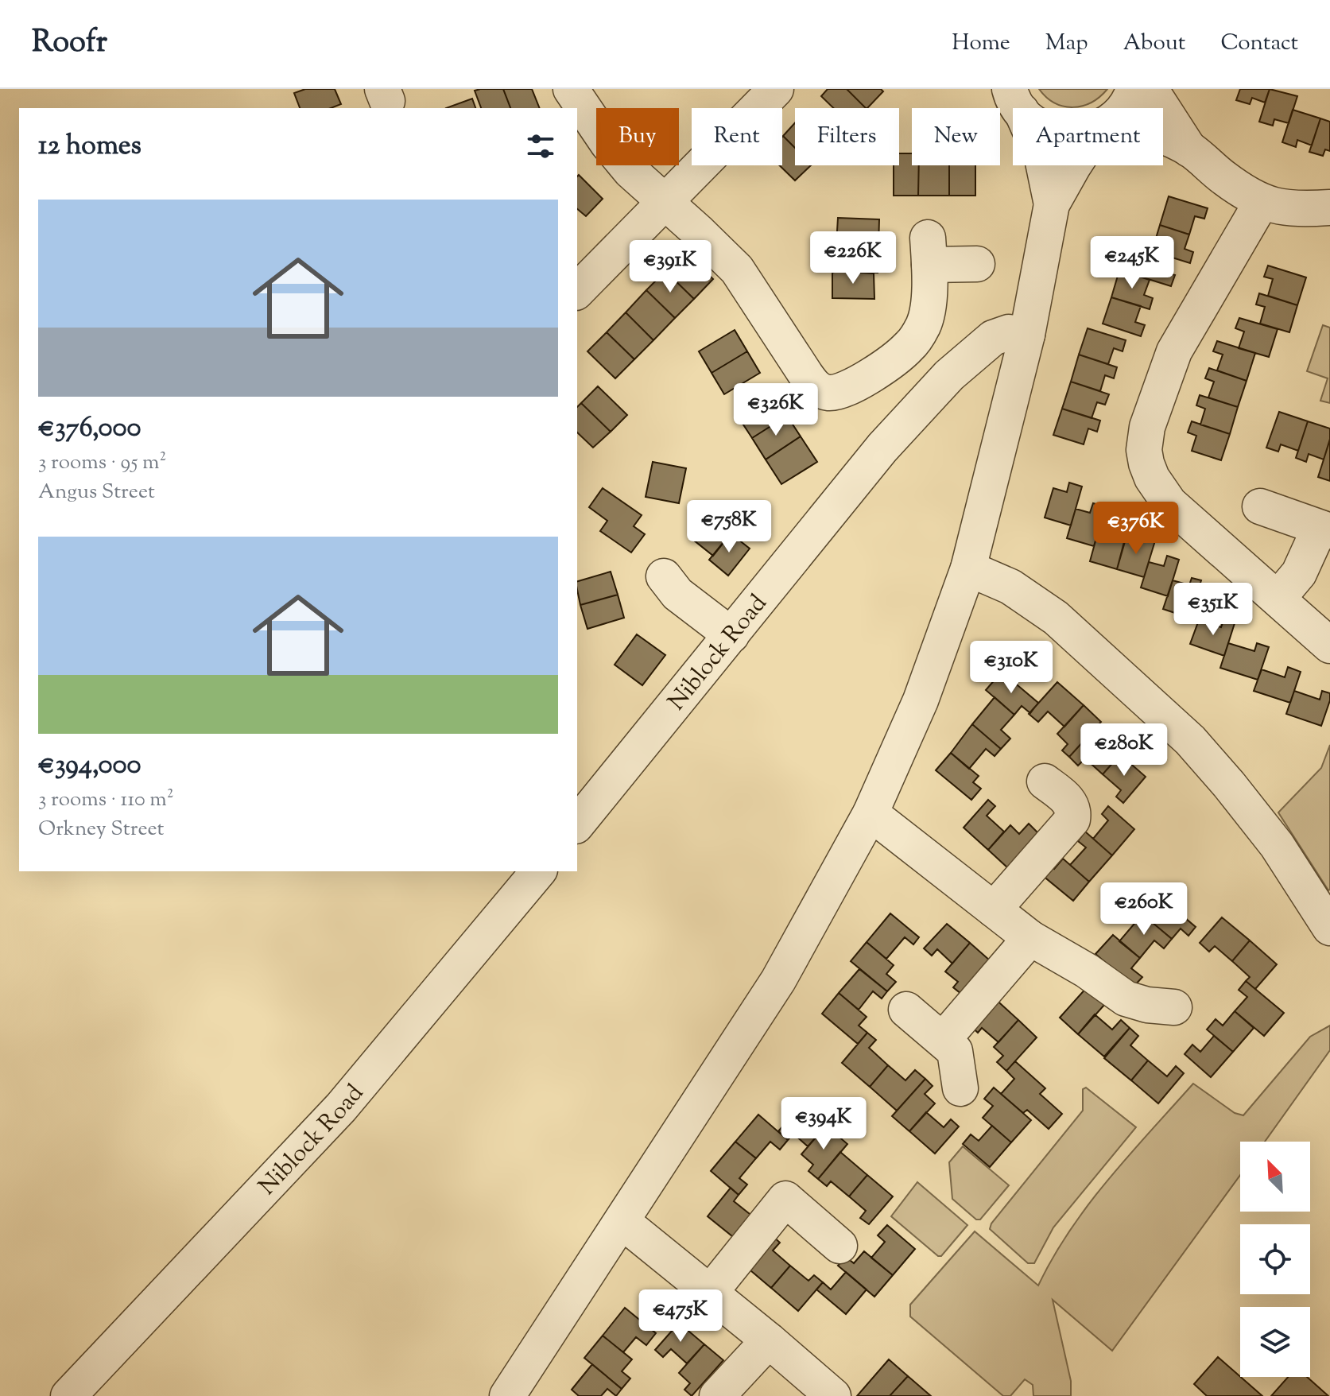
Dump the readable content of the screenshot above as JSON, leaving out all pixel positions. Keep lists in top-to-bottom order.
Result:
{
  "streets": {
    "street": ["Niblock Road"]
  },
  "north": "top left",
  "page": {
    "header": "Roofr",
    "nav": [
      "Home",
      "Map",
      "About",
      "Contact"
    ],
    "chip": [
      "Buy",
      "Rent",
      "Filters",
      "New",
      "Apartment"
    ],
    "heading": "12 homes",
    "list": [
      {
        "name": "€376,000",
        "note": "3 rooms · 95 m² · Angus Street"
      },
      {
        "name": "€394,000",
        "note": "3 rooms · 110 m² · Orkney Street"
      }
    ],
    "price": [
      "€226K",
      "€245K",
      "€391K",
      "€326K",
      "€758K",
      "€376K",
      "€351K",
      "€310K",
      "€280K",
      "€260K",
      "€394K",
      "€475K"
    ]
  }
}
